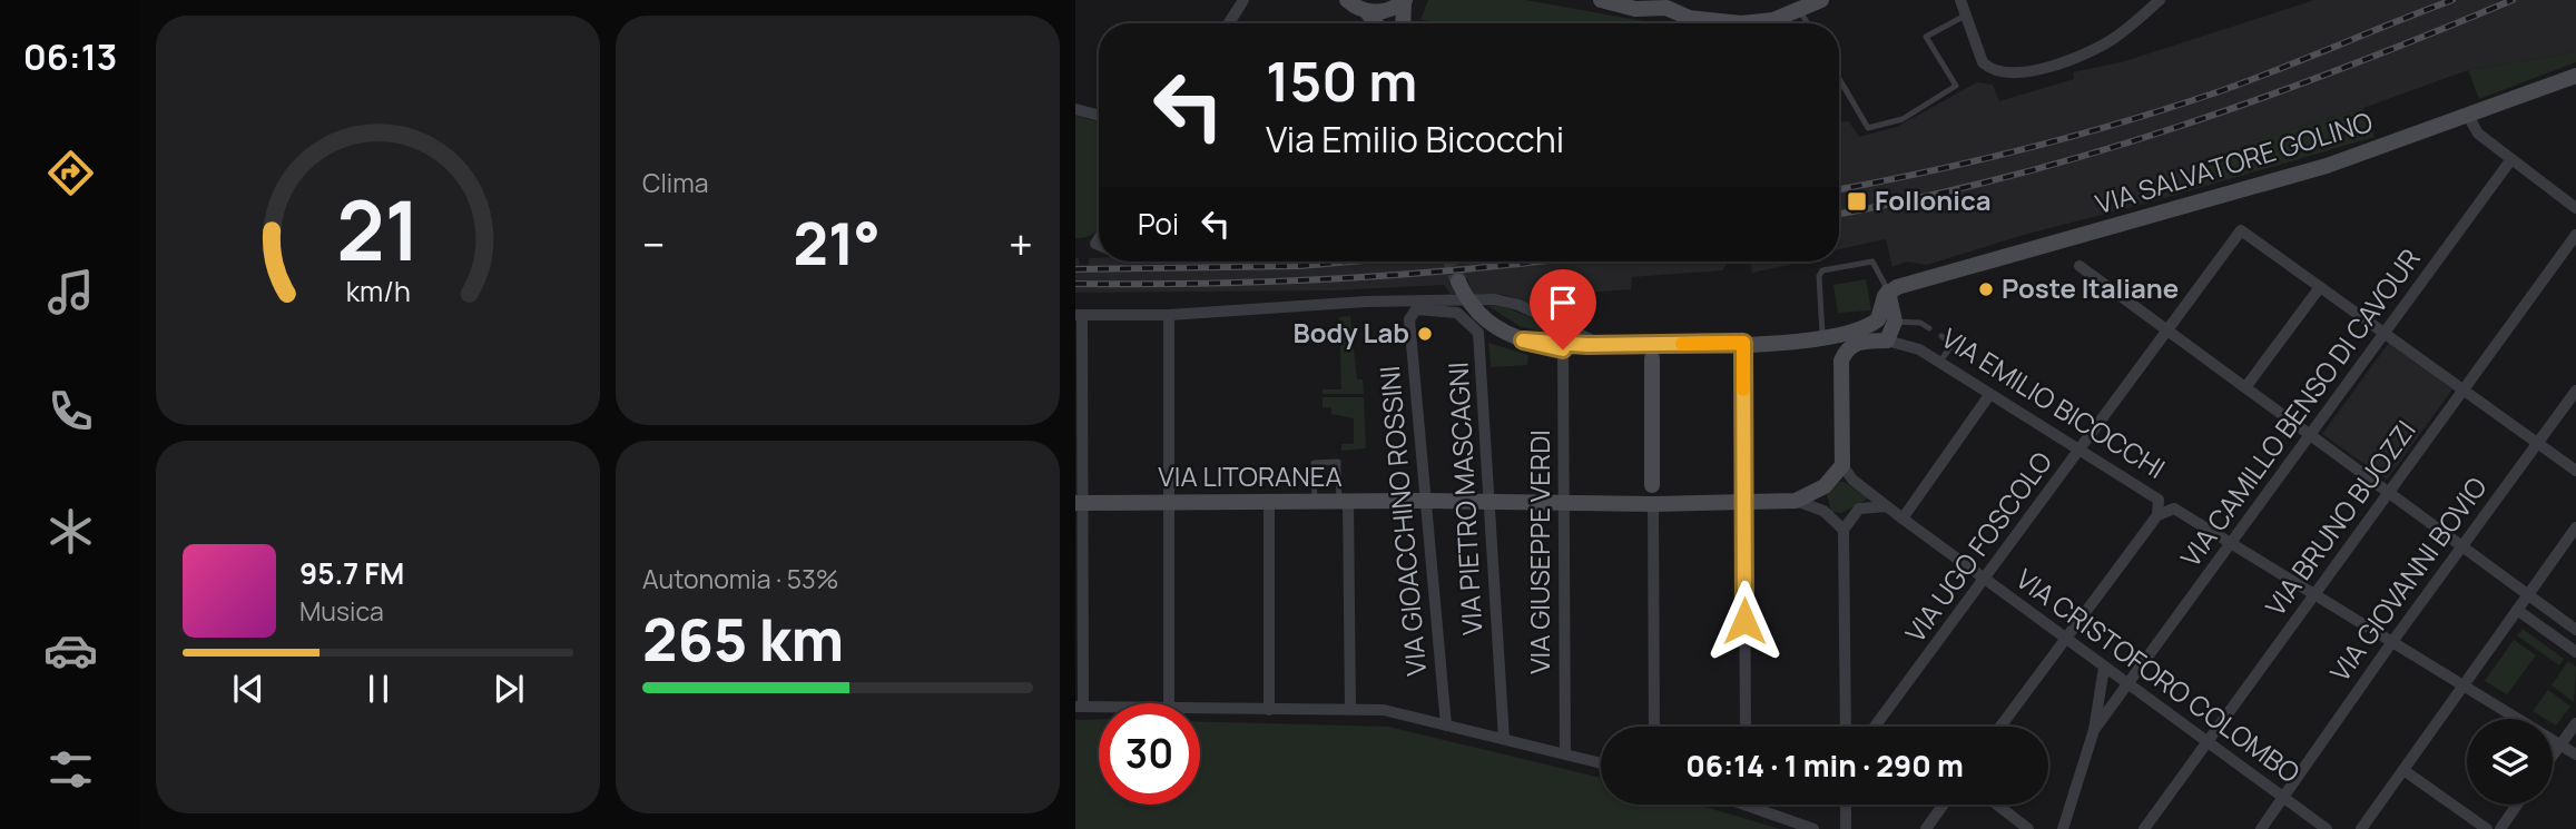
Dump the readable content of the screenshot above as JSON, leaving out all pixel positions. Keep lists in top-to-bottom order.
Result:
{
  "streets": {
    "street": [
      "VIA SALVATORE GOLINO",
      "VIA EMILIO BICOCCHI",
      "VIA CAMILLO BENSO DI CAVOUR",
      "VIA LITORANEA",
      "VIA PIETRO MASCAGNI",
      "VIA BRUNO BUOZZI",
      "VIA GIOACCHINO ROSSINI",
      "VIA UGO FOSCOLO",
      "VIA GIUSEPPE VERDI",
      "VIA GIOVANNI BOVIO",
      "VIA CRISTOFORO COLOMBO"
    ]
  },
  "crossings": [
    ["VIA EMILIO BICOCCHI", "VIA CAMILLO BENSO DI CAVOUR"],
    ["VIA EMILIO BICOCCHI", "VIA BRUNO BUOZZI"],
    ["VIA EMILIO BICOCCHI", "VIA UGO FOSCOLO"],
    ["VIA EMILIO BICOCCHI", "VIA GIOVANNI BOVIO"],
    ["VIA CAMILLO BENSO DI CAVOUR", "VIA CRISTOFORO COLOMBO"],
    ["VIA LITORANEA", "VIA PIETRO MASCAGNI"],
    ["VIA LITORANEA", "VIA GIOACCHINO ROSSINI"],
    ["VIA LITORANEA", "VIA GIUSEPPE VERDI"],
    ["VIA PIETRO MASCAGNI", "VIA GIOACCHINO ROSSINI"],
    ["VIA BRUNO BUOZZI", "VIA CRISTOFORO COLOMBO"],
    ["VIA UGO FOSCOLO", "VIA CRISTOFORO COLOMBO"],
    ["VIA GIOVANNI BOVIO", "VIA CRISTOFORO COLOMBO"]
  ],
  "places": {
    "transit": ["Follonica"],
    "other": ["Poste Italiane", "Body Lab"]
  },
  "page": {
    "tabs": "06:13",
    "tile": [
      "Clima",
      ["Autonomia · 53%", "265 km"]
    ],
    "turn": ["150 m", "Via Emilio Bicocchi"],
    "then": "Poi",
    "heat": ["−", "21°", "+"],
    "song": ["95.7 FM", "Musica"],
    "limit": "30",
    "trip": "06:14 · 1 min · 290 m",
    "gauge": ["21", "km/h"]
  }
}
